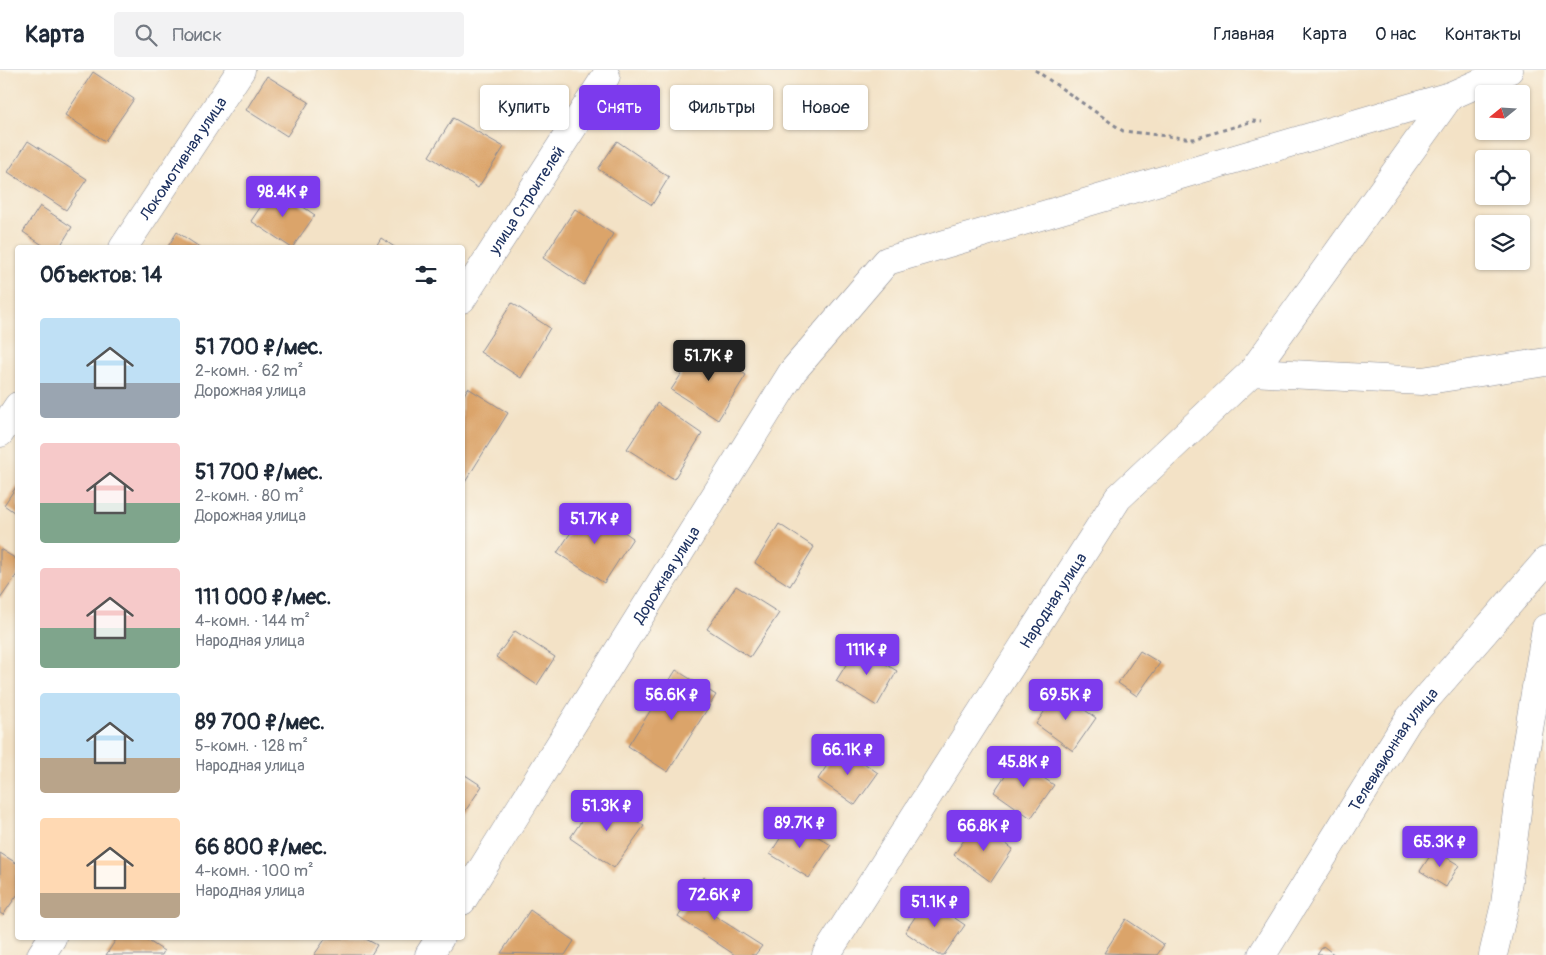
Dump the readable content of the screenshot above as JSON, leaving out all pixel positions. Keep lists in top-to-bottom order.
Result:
{
  "streets": {
    "street": [
      "Локомотивная улица",
      "улица Строителей",
      "Дорожная улица",
      "Народная улица",
      "Телевизионная улица"
    ]
  },
  "crossings": [
    ["Дорожная улица", "Народная улица"]
  ],
  "north": "left",
  "page": {
    "header": "Карта",
    "search": "Поиск",
    "nav": [
      "Главная",
      "Карта",
      "О нас",
      "Контакты"
    ],
    "chip": [
      "Купить",
      "Снять",
      "Фильтры",
      "Новое"
    ],
    "price": [
      "98.4K ₽",
      "51.7K ₽",
      "51.7K ₽",
      "111K ₽",
      "56.6K ₽",
      "69.5K ₽",
      "66.1K ₽",
      "45.8K ₽",
      "51.3K ₽",
      "89.7K ₽",
      "66.8K ₽",
      "65.3K ₽",
      "72.6K ₽",
      "51.1K ₽"
    ],
    "heading": "Объектов: 14",
    "list": [
      {
        "name": "51 700 ₽/мес.",
        "note": "2-комн. · 62 m² · Дорожная улица"
      },
      {
        "name": "51 700 ₽/мес.",
        "note": "2-комн. · 80 m² · Дорожная улица"
      },
      {
        "name": "111 000 ₽/мес.",
        "note": "4-комн. · 144 m² · Народная улица"
      },
      {
        "name": "89 700 ₽/мес.",
        "note": "5-комн. · 128 m² · Народная улица"
      },
      {
        "name": "66 800 ₽/мес.",
        "note": "4-комн. · 100 m² · Народная улица"
      }
    ]
  }
}
